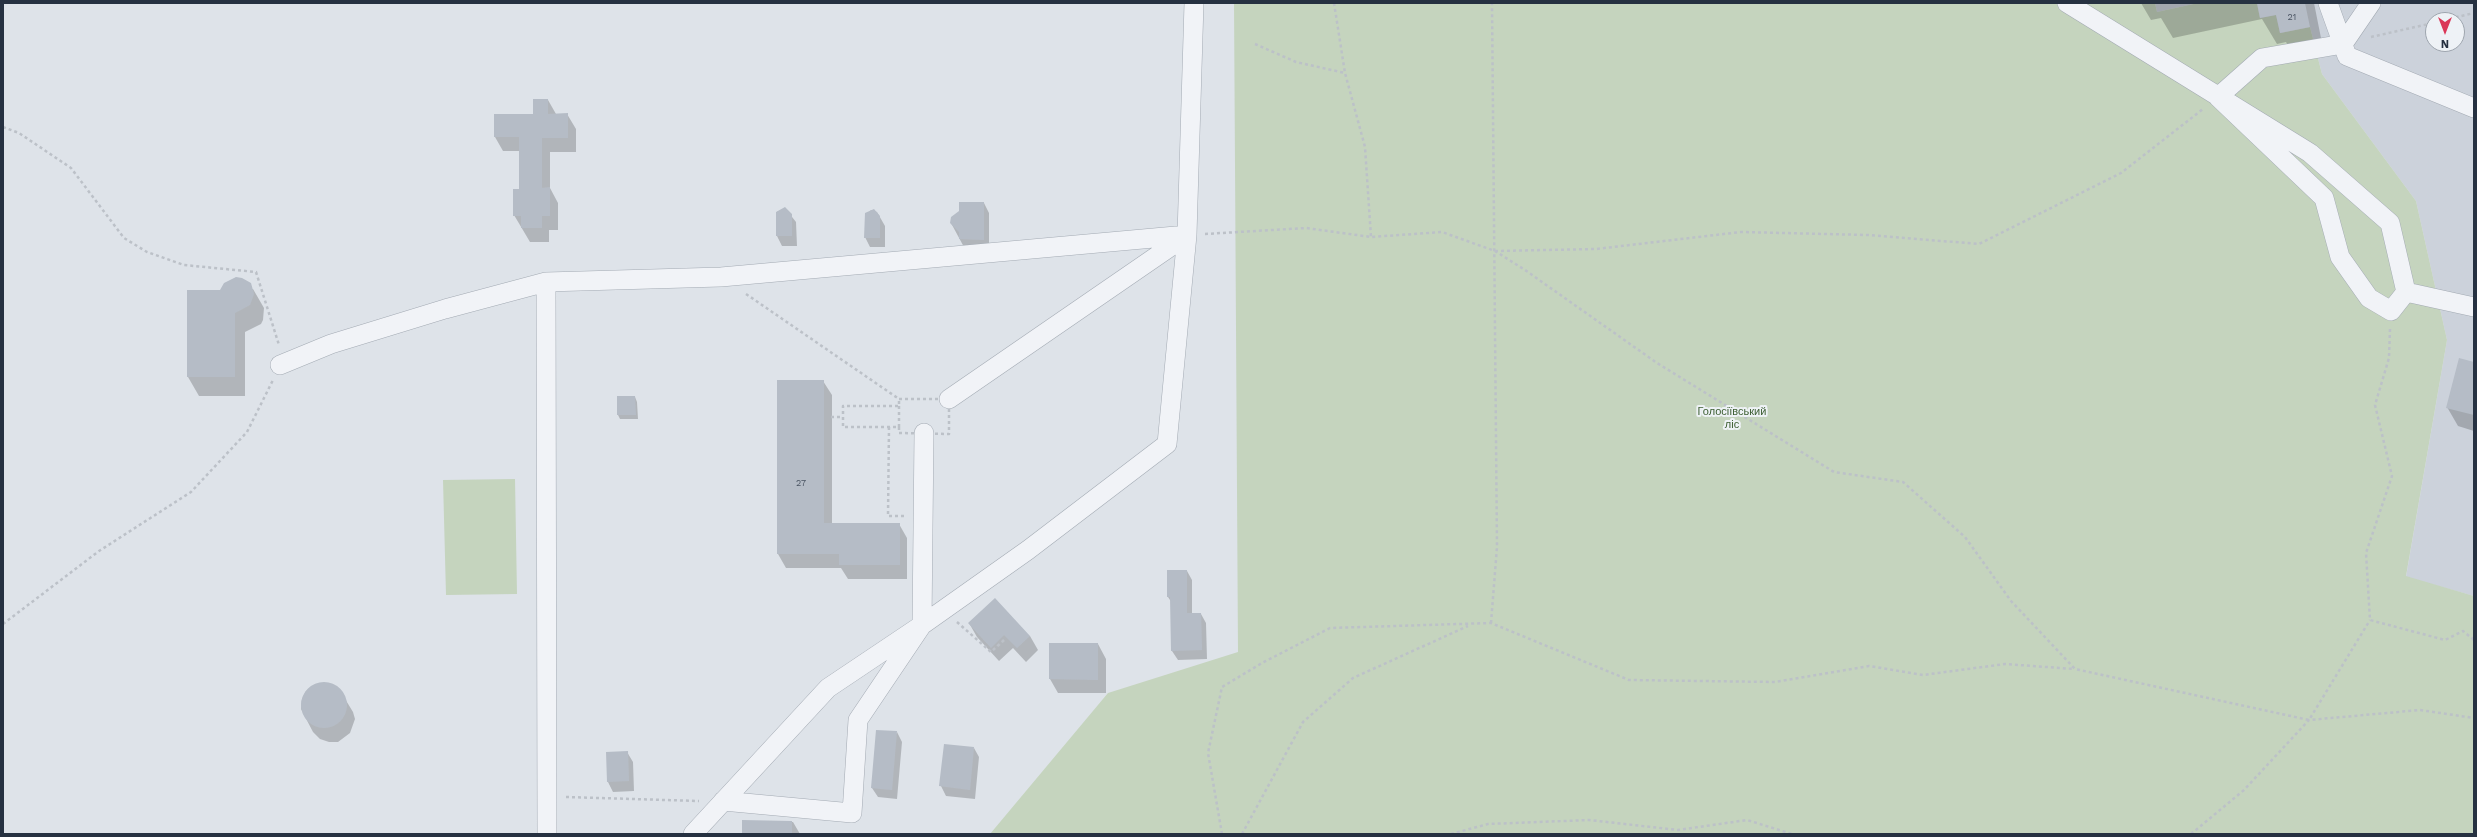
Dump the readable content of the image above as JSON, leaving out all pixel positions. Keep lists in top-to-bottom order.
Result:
{
  "parks": ["Голосіївський ліс"],
  "house_numbers": ["21", "27"],
  "north": "bottom"
}
